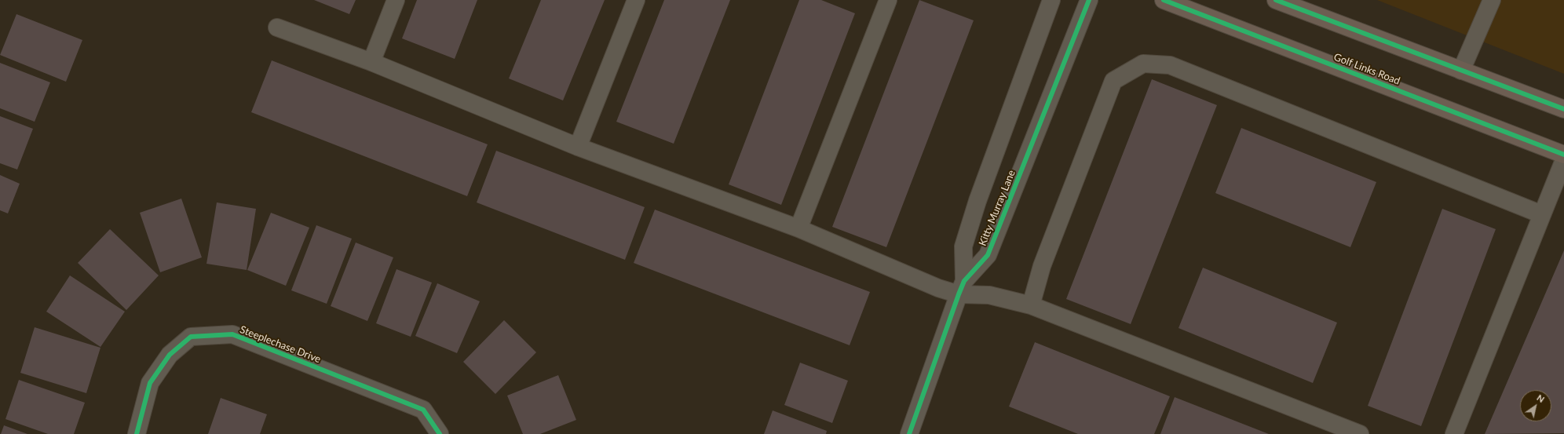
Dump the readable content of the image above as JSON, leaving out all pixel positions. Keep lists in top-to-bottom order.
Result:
{
  "streets": {
    "main road": ["Golf Links Road"],
    "street": ["Kitty Murray Lane", "Steeplechase Drive"]
  },
  "north": "top right"
}
